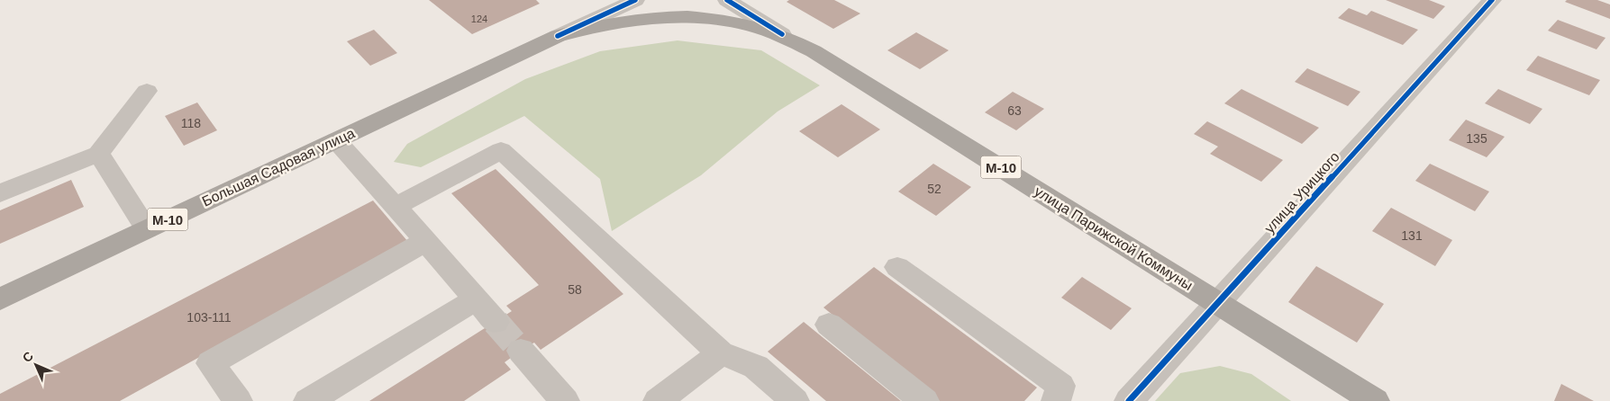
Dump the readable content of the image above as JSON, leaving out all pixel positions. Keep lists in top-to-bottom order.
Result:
{
  "streets": {
    "highway": ["Большая Садовая улица", "М-10", "улица Парижской Коммуны"],
    "street": ["улица Урицкого"]
  },
  "crossings": [
    ["Большая Садовая улица", "улица Парижской Коммуны"],
    ["улица Урицкого", "улица Парижской Коммуны"]
  ],
  "house_numbers": [
    "124",
    "63",
    "118",
    "135",
    "52",
    "131",
    "58",
    "103-111"
  ],
  "north": "top left"
}
